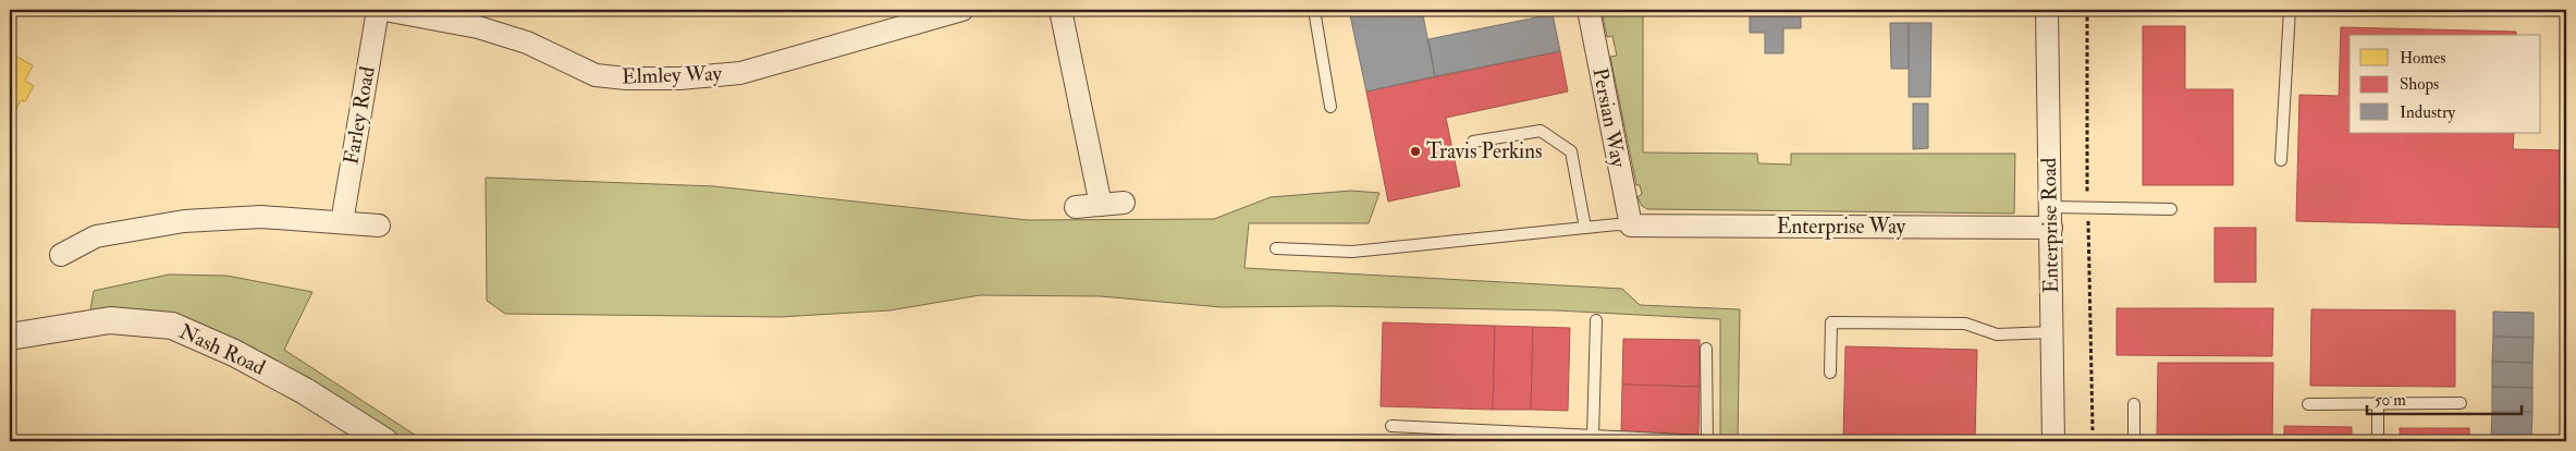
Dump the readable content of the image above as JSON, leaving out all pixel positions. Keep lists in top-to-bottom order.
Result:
{
  "streets": {
    "street": [
      "Elmley Way",
      "Farley Road",
      "Persian Way",
      "Enterprise Road",
      "Enterprise Way",
      "Nash Road"
    ]
  },
  "crossings": [
    ["Persian Way", "Enterprise Way"],
    ["Enterprise Road", "Enterprise Way"]
  ],
  "places": ["Travis Perkins"],
  "legend": ["Homes", "Shops", "Industry"],
  "scale_bar": "50 m"
}
